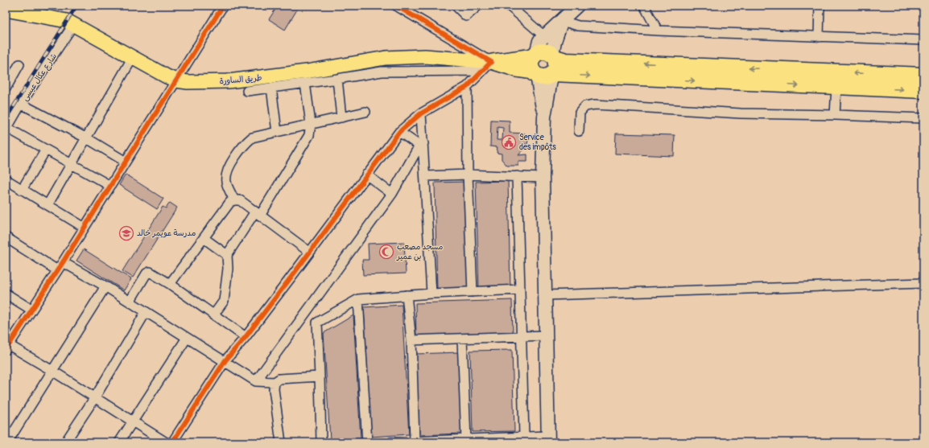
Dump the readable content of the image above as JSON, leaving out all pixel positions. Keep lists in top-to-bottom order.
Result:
{
  "streets": {
    "main road": ["طريق الساورة"],
    "street": ["شارع عكال عيسى"]
  },
  "crossings": [
    ["شارع عكال عيسى", "طريق الساورة"]
  ],
  "places": {
    "public building": ["Service des impôts"],
    "school or university": ["مدرسة عويمر خالد"],
    "mosque": ["مسجد مصعب بن عمير"]
  }
}
